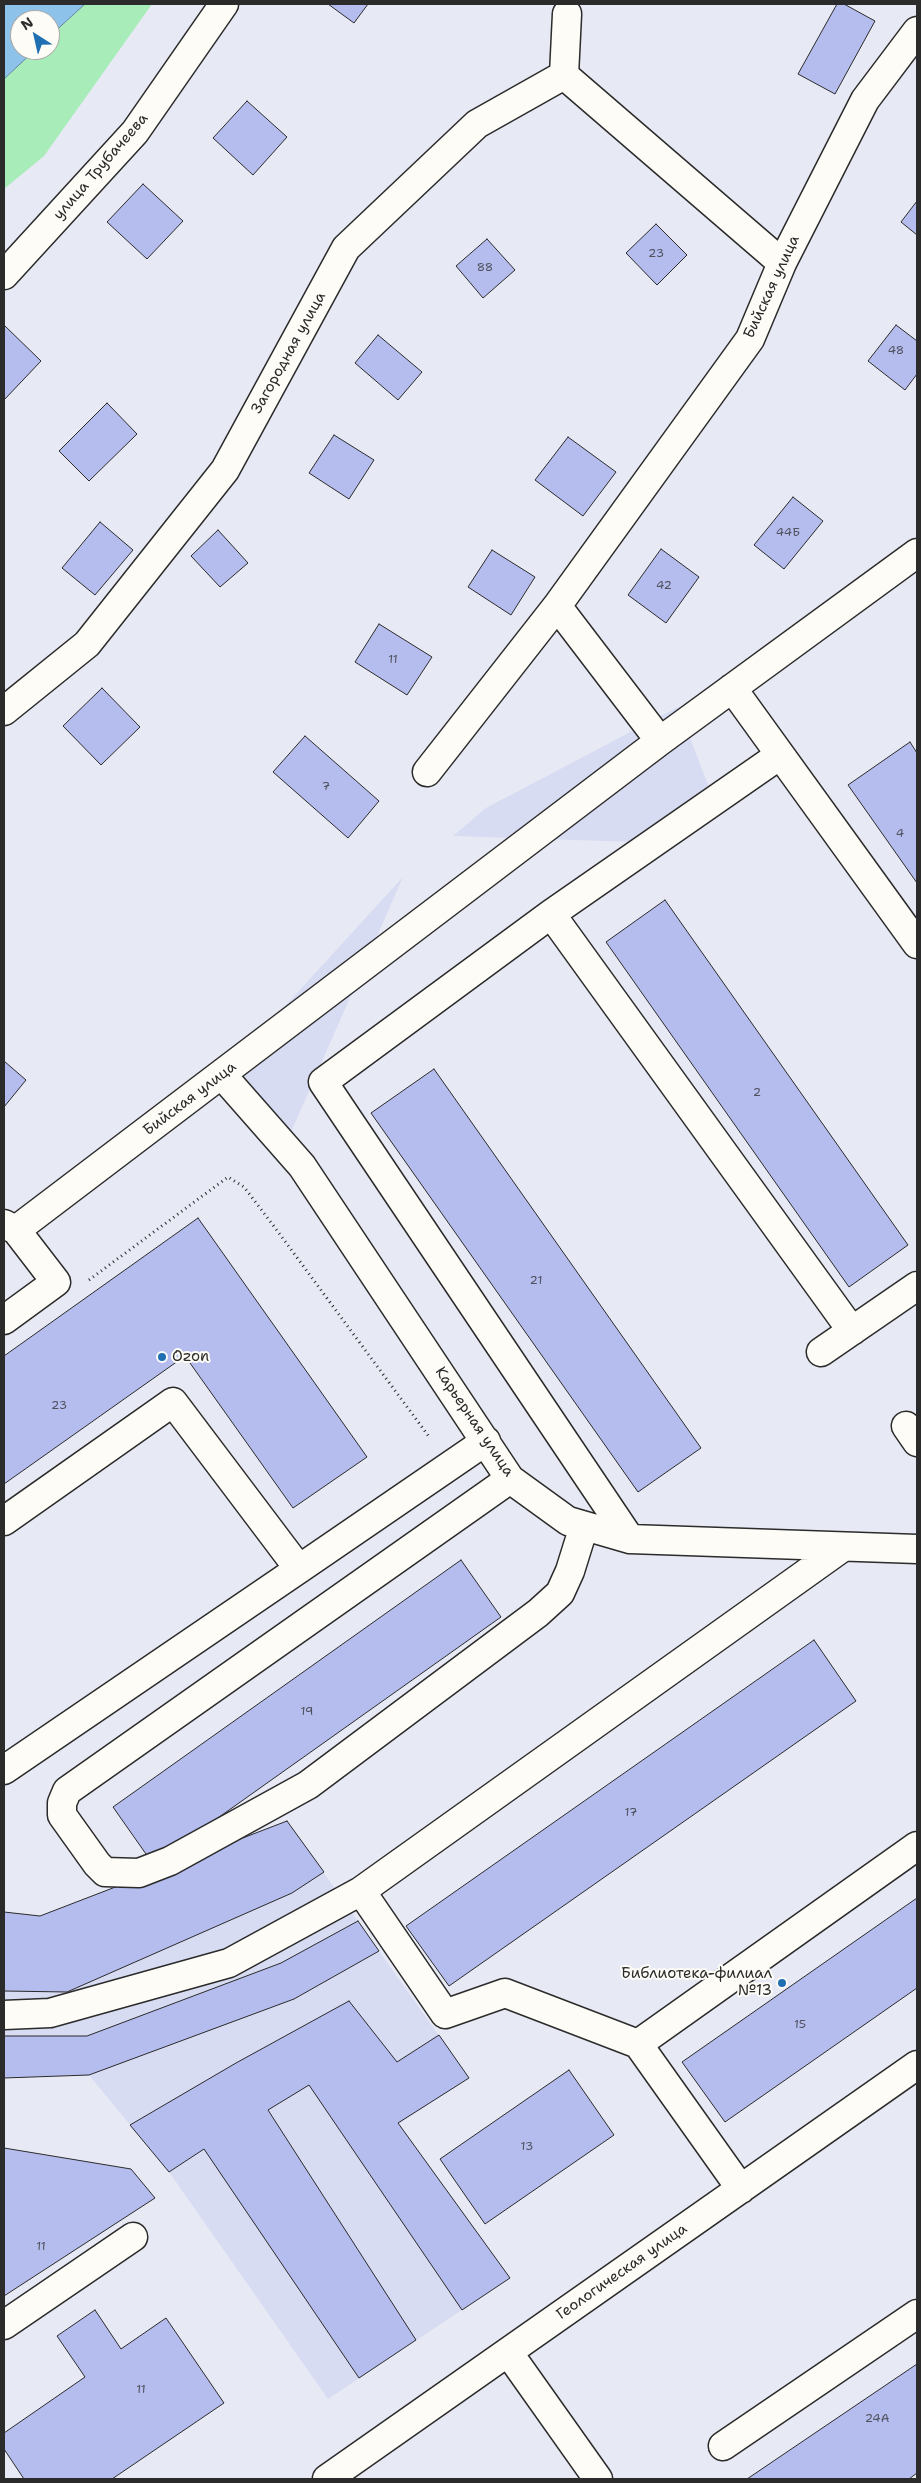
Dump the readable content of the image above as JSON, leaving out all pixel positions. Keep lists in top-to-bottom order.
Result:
{
  "streets": {
    "street": [
      "улица Трубачеева",
      "Бийская улица",
      "Загородная улица",
      "Карьерная улица",
      "Геологическая улица"
    ]
  },
  "crossings": [
    ["Бийская улица", "Карьерная улица"]
  ],
  "places": ["Ozon", "Библиотека-филиал №13"],
  "house_numbers": [
    "23",
    "88",
    "48",
    "44Б",
    "42",
    "11",
    "7",
    "4",
    "2",
    "21",
    "23",
    "19",
    "17",
    "15",
    "13",
    "11",
    "11",
    "24А"
  ],
  "north": "top left"
}
